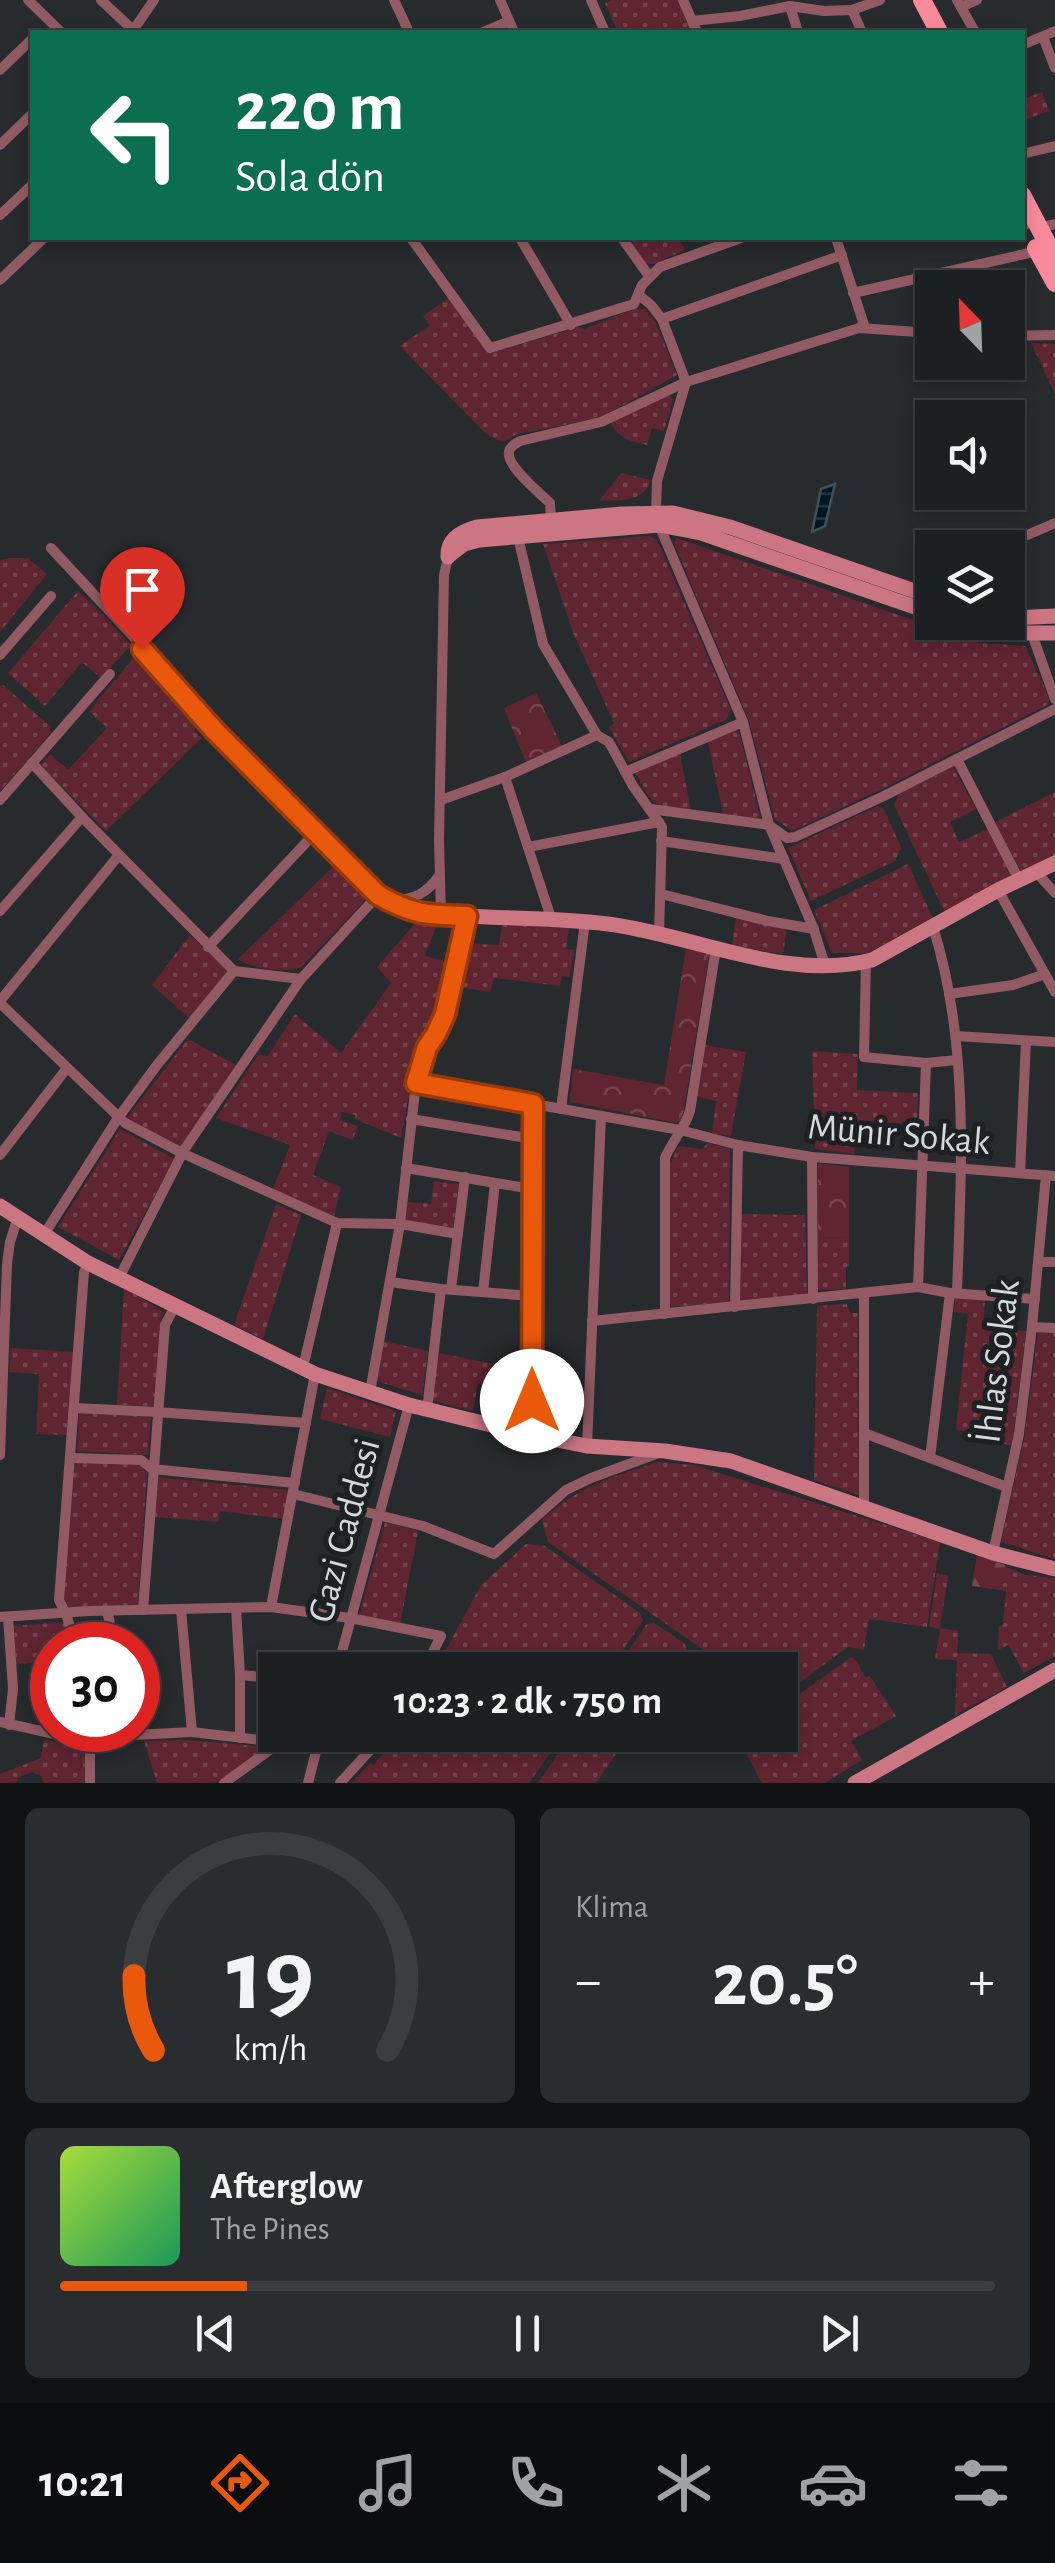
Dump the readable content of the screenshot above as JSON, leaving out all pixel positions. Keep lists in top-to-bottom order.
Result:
{
  "streets": {
    "street": ["Münir Sokak", "İhlas Sokak", "Gazi Caddesi"]
  },
  "crossings": [
    ["Münir Sokak", "İhlas Sokak"]
  ],
  "north": "top left",
  "page": {
    "turn": ["220 m", "Sola dön"],
    "limit": "30",
    "trip": "10:23 · 2 dk · 750 m",
    "tile": "Klima",
    "heat": ["−", "20.5°", "+"],
    "song": ["Afterglow", "The Pines"],
    "tabs": "10:21",
    "gauge": ["19", "km/h"]
  }
}
